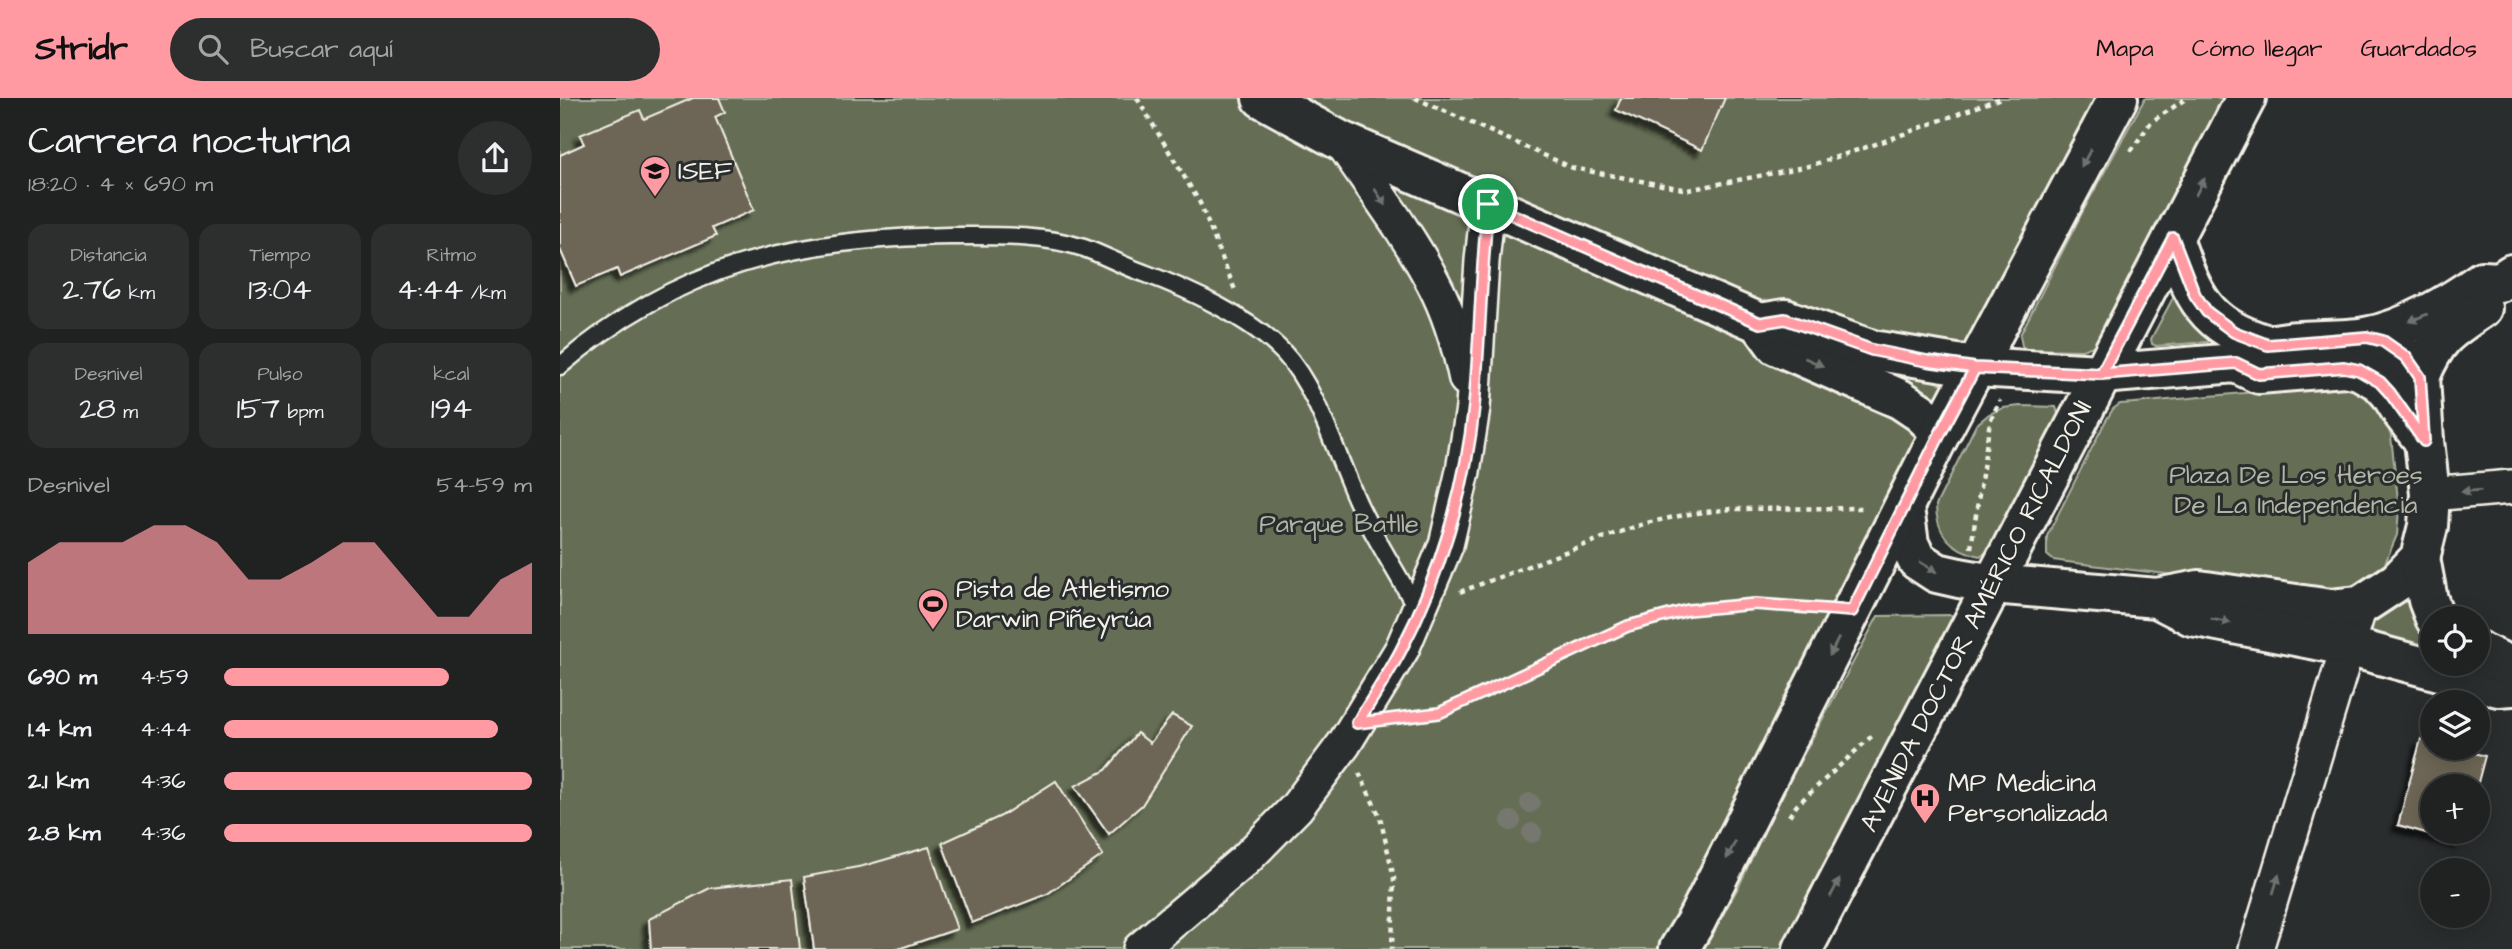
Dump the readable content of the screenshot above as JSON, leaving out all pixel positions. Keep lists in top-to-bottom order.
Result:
{
  "streets": {
    "street": ["AVENIDA DOCTOR AMÉRICO RICALDONI"]
  },
  "parks": ["Plaza De Los Heroes De La Independencia", "Parque Batlle"],
  "places": {
    "school or university": ["ISEF"],
    "sports": ["Pista de Atletismo Darwin Piñeyrúa"],
    "hospital": ["MP Medicina Personalizada"]
  },
  "page": {
    "header": "Stridr",
    "search": "Buscar aquí",
    "nav": ["Mapa", "Cómo llegar", "Guardados"],
    "heading": ["Carrera nocturna", "18:20 · 4 × 690 m"],
    "stats": [
      ["Distancia", "2.76 km"],
      ["Tiempo", "13:04"],
      ["Ritmo", "4:44 /km"],
      ["Desnivel", "28 m"],
      ["Pulso", "157 bpm"],
      ["kcal", "194"]
    ],
    "chart": ["Desnivel", "54–59 m"],
    "map_buttons": ["+", "−"],
    "list": [
      {
        "name": "690 m",
        "note": "4:59"
      },
      {
        "name": "1.4 km",
        "note": "4:44"
      },
      {
        "name": "2.1 km",
        "note": "4:36"
      },
      {
        "name": "2.8 km",
        "note": "4:36"
      }
    ]
  }
}
